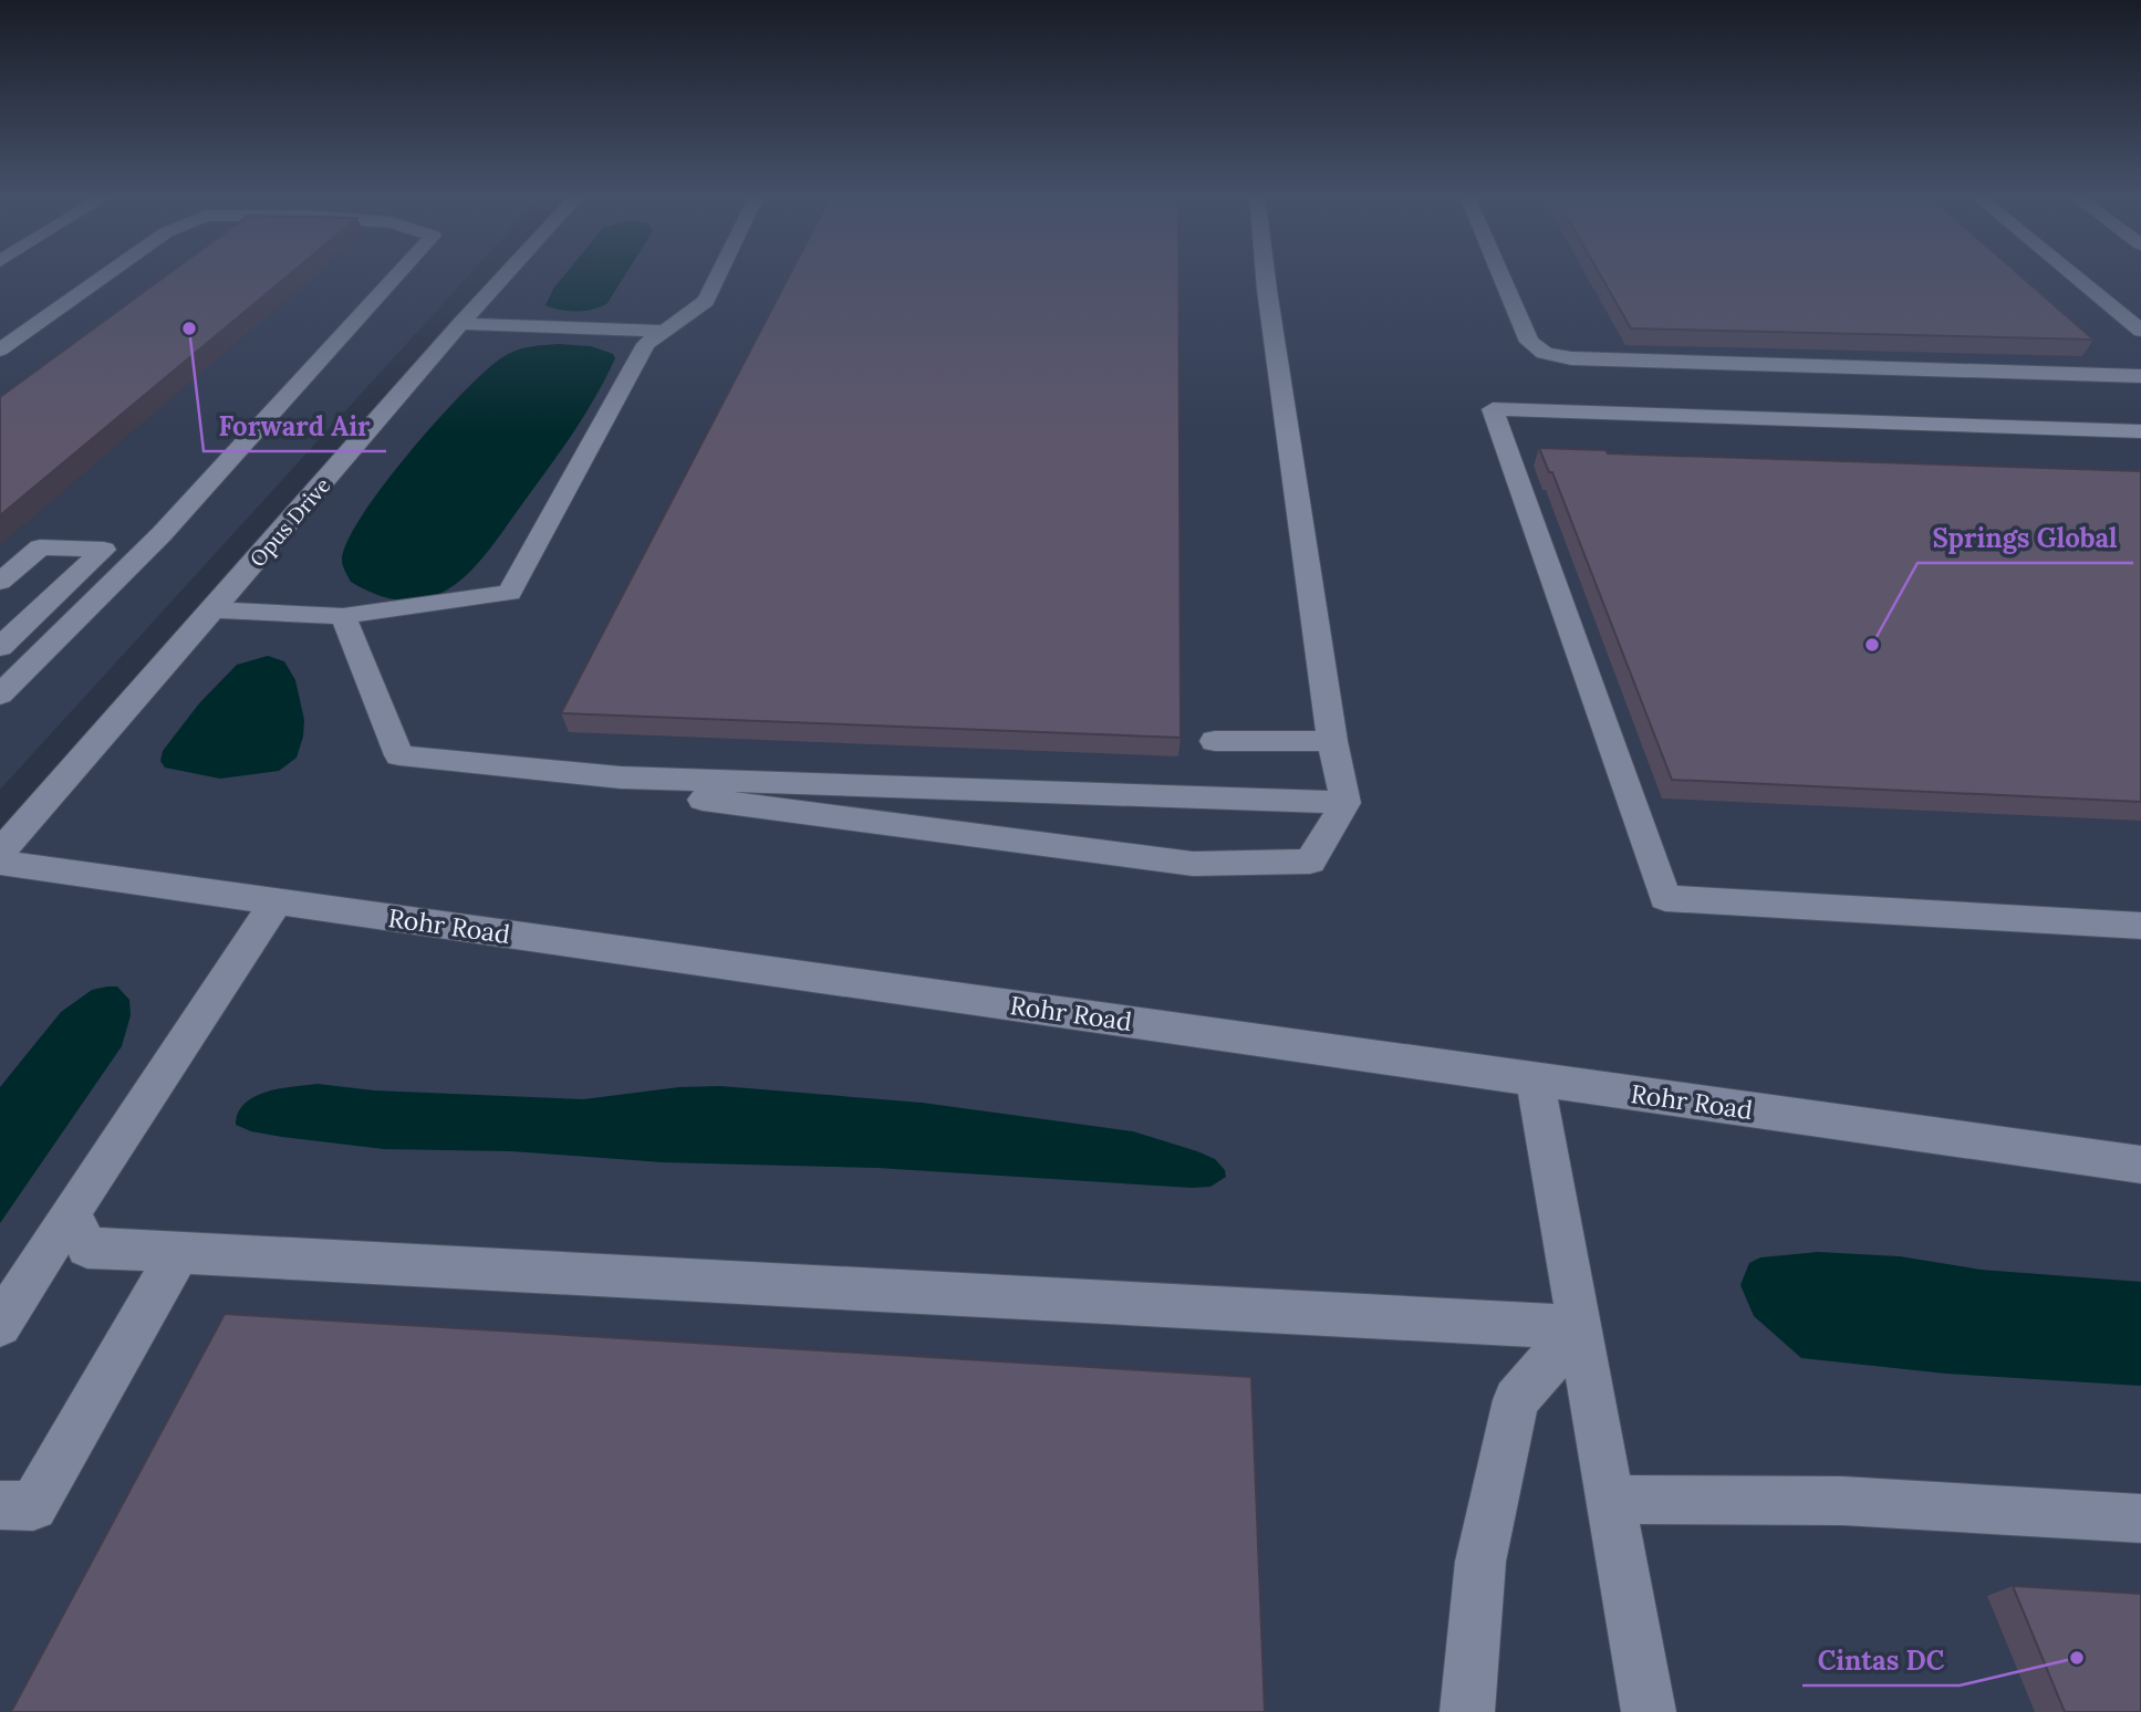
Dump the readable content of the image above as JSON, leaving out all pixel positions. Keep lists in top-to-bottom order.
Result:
{
  "streets": {
    "street": ["Opus Drive", "Rohr Road"]
  },
  "places": ["Forward Air", "Springs Global", "Cintas DC"]
}
